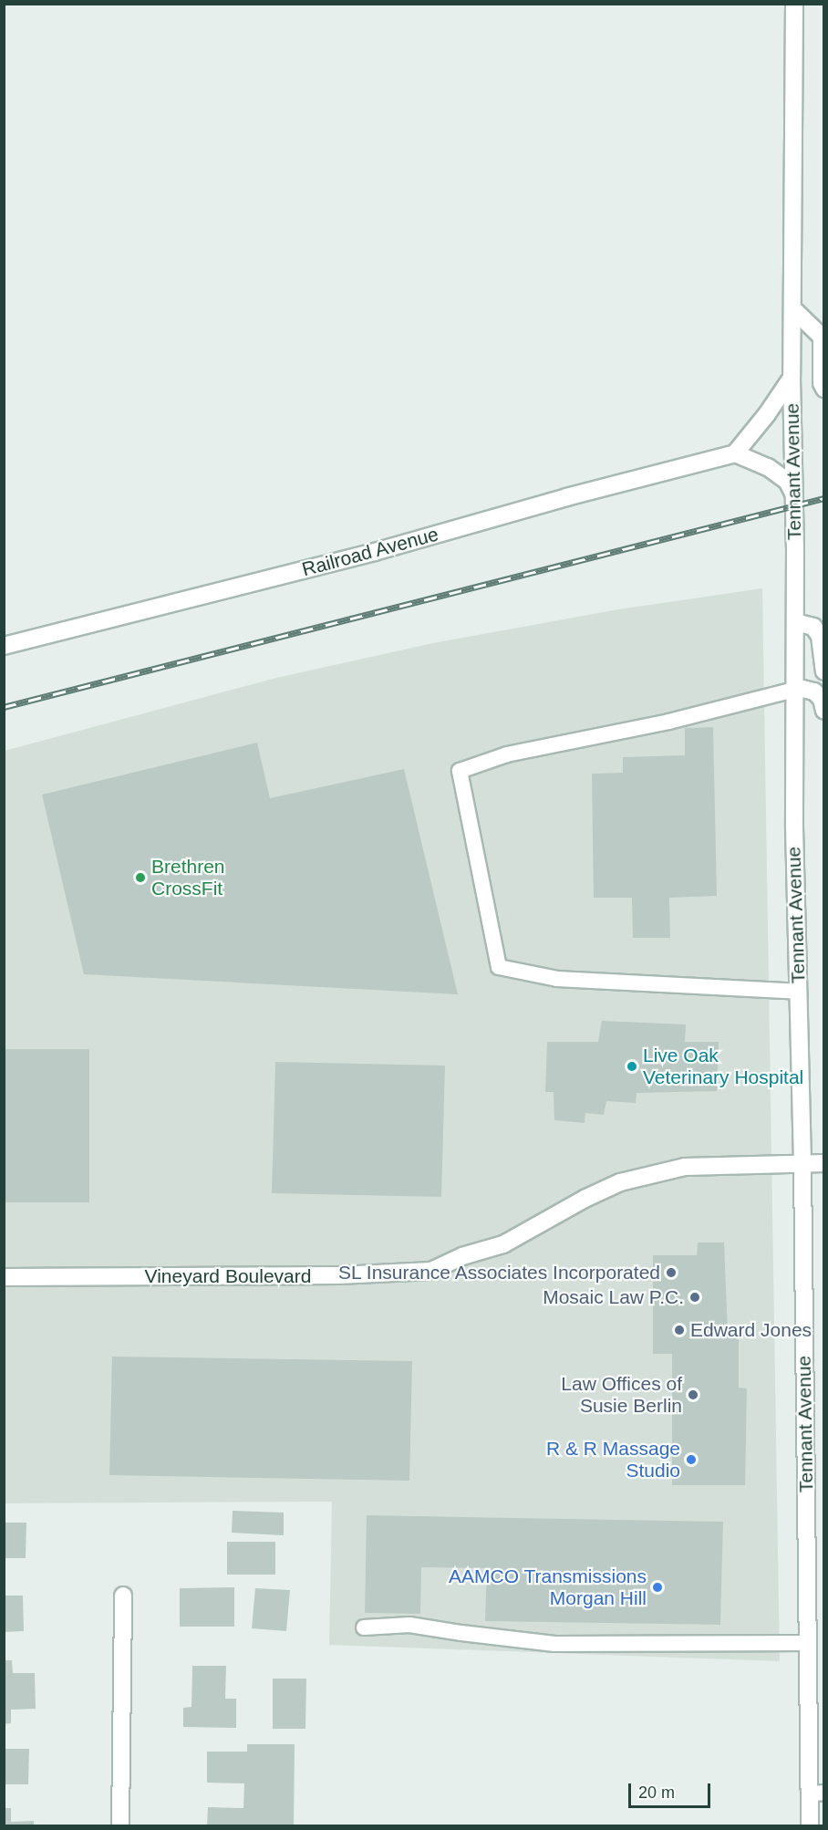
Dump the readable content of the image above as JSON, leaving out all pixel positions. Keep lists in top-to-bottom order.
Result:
{
  "streets": {
    "main road": ["Tennant Avenue", "Railroad Avenue", "Vineyard Boulevard"]
  },
  "crossings": [
    ["Tennant Avenue", "Vineyard Boulevard"]
  ],
  "places": [
    "Brethren CrossFit",
    "Live Oak Veterinary Hospital",
    "SL Insurance Associates Incorporated",
    "Mosaic Law P.C.",
    "Edward Jones",
    "Law Offices of Susie Berlin",
    "R & R Massage Studio",
    "AAMCO Transmissions Morgan Hill"
  ],
  "scale_bar": "20 m"
}
